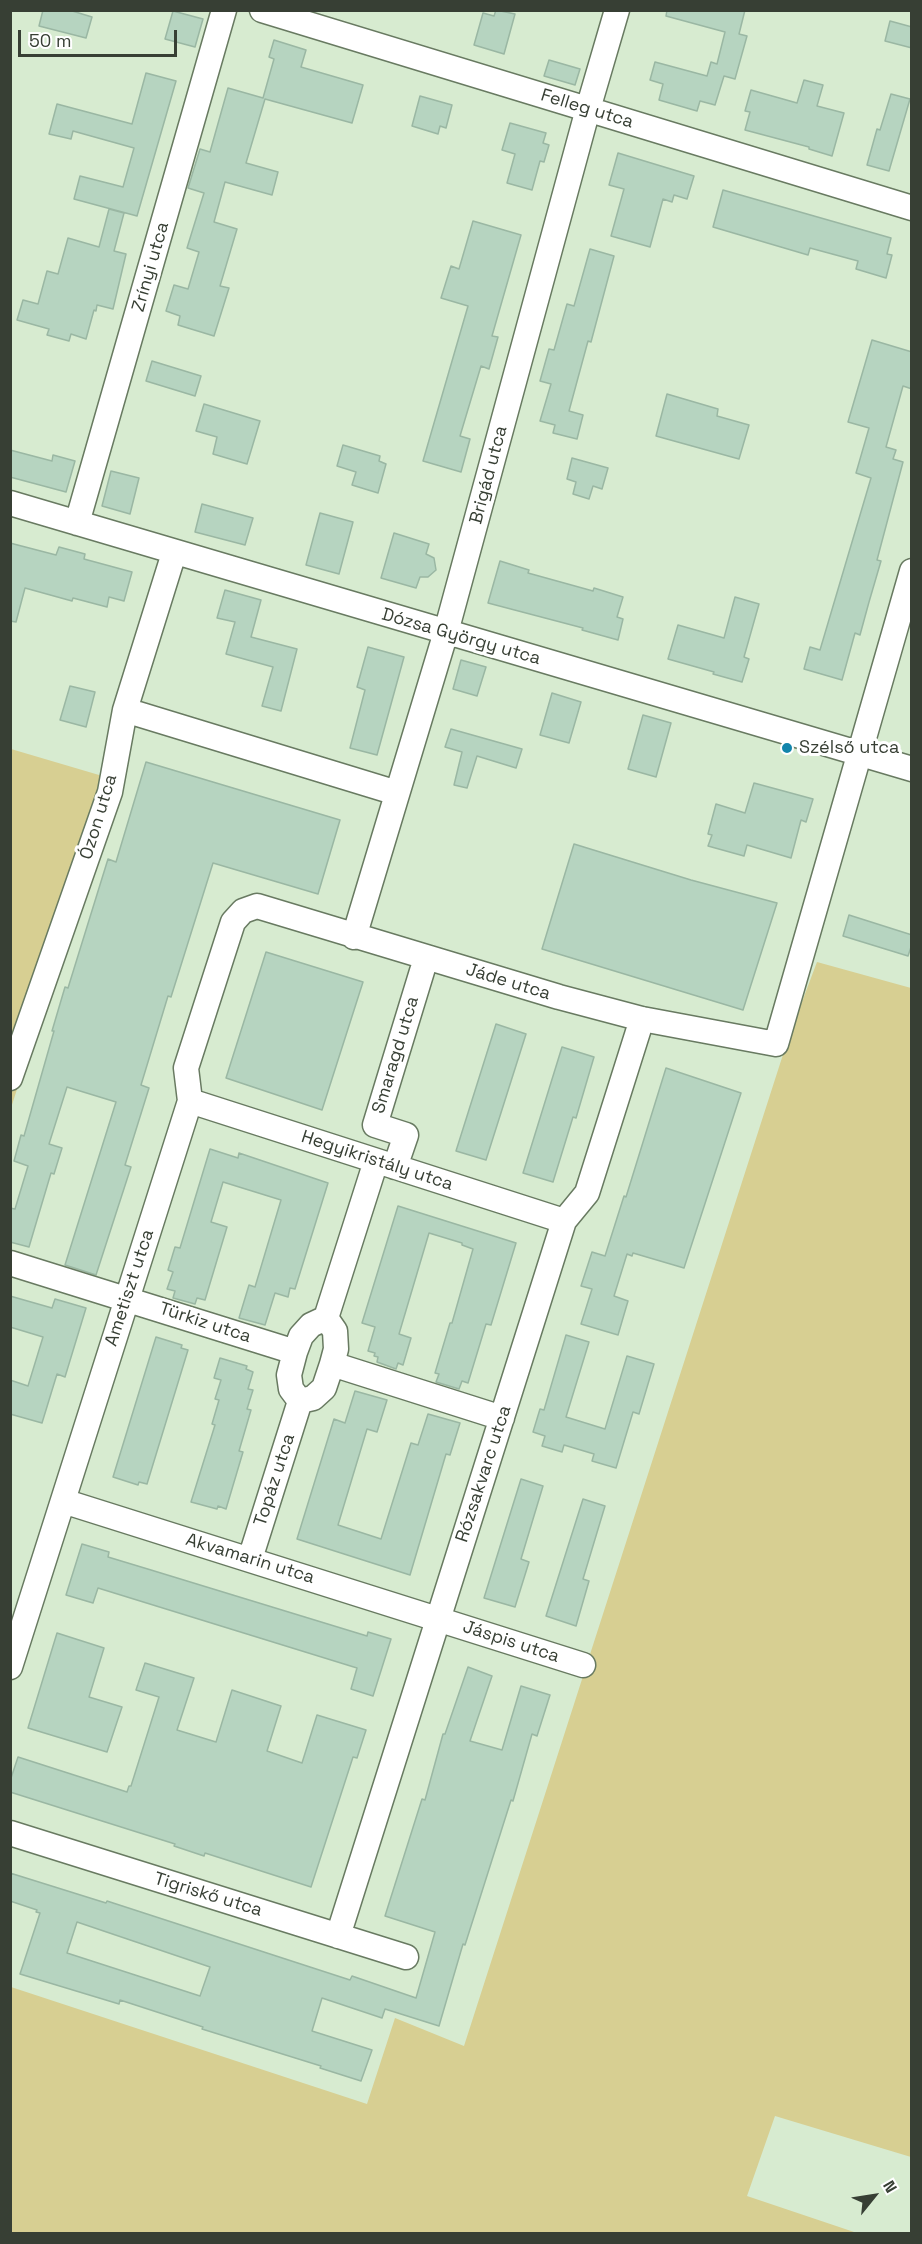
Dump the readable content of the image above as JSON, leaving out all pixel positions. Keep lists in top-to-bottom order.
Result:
{
  "streets": {
    "street": [
      "Felleg utca",
      "Zrínyi utca",
      "Brigád utca",
      "Dózsa György utca",
      "Ózon utca",
      "Jáde utca",
      "Smaragd utca",
      "Hegyikristály utca",
      "Ametiszt utca",
      "Türkiz utca",
      "Rózsakvarc utca",
      "Topáz utca",
      "Akvamarin utca",
      "Jáspis utca",
      "Tigriskő utca"
    ]
  },
  "crossings": [
    ["Felleg utca", "Brigád utca"],
    ["Zrínyi utca", "Dózsa György utca"],
    ["Brigád utca", "Dózsa György utca"],
    ["Brigád utca", "Jáde utca"],
    ["Dózsa György utca", "Ózon utca"],
    ["Dózsa György utca", "Jáde utca"],
    ["Jáde utca", "Smaragd utca"],
    ["Jáde utca", "Ametiszt utca"],
    ["Jáde utca", "Rózsakvarc utca"],
    ["Smaragd utca", "Hegyikristály utca"],
    ["Hegyikristály utca", "Ametiszt utca"],
    ["Hegyikristály utca", "Rózsakvarc utca"],
    ["Ametiszt utca", "Türkiz utca"],
    ["Ametiszt utca", "Akvamarin utca"],
    ["Rózsakvarc utca", "Akvamarin utca"],
    ["Rózsakvarc utca", "Jáspis utca"],
    ["Rózsakvarc utca", "Tigriskő utca"],
    ["Topáz utca", "Akvamarin utca"],
    ["Akvamarin utca", "Jáspis utca"]
  ],
  "places": ["Szélső utca"],
  "scale_bar": "50 m",
  "north": "top right"
}
